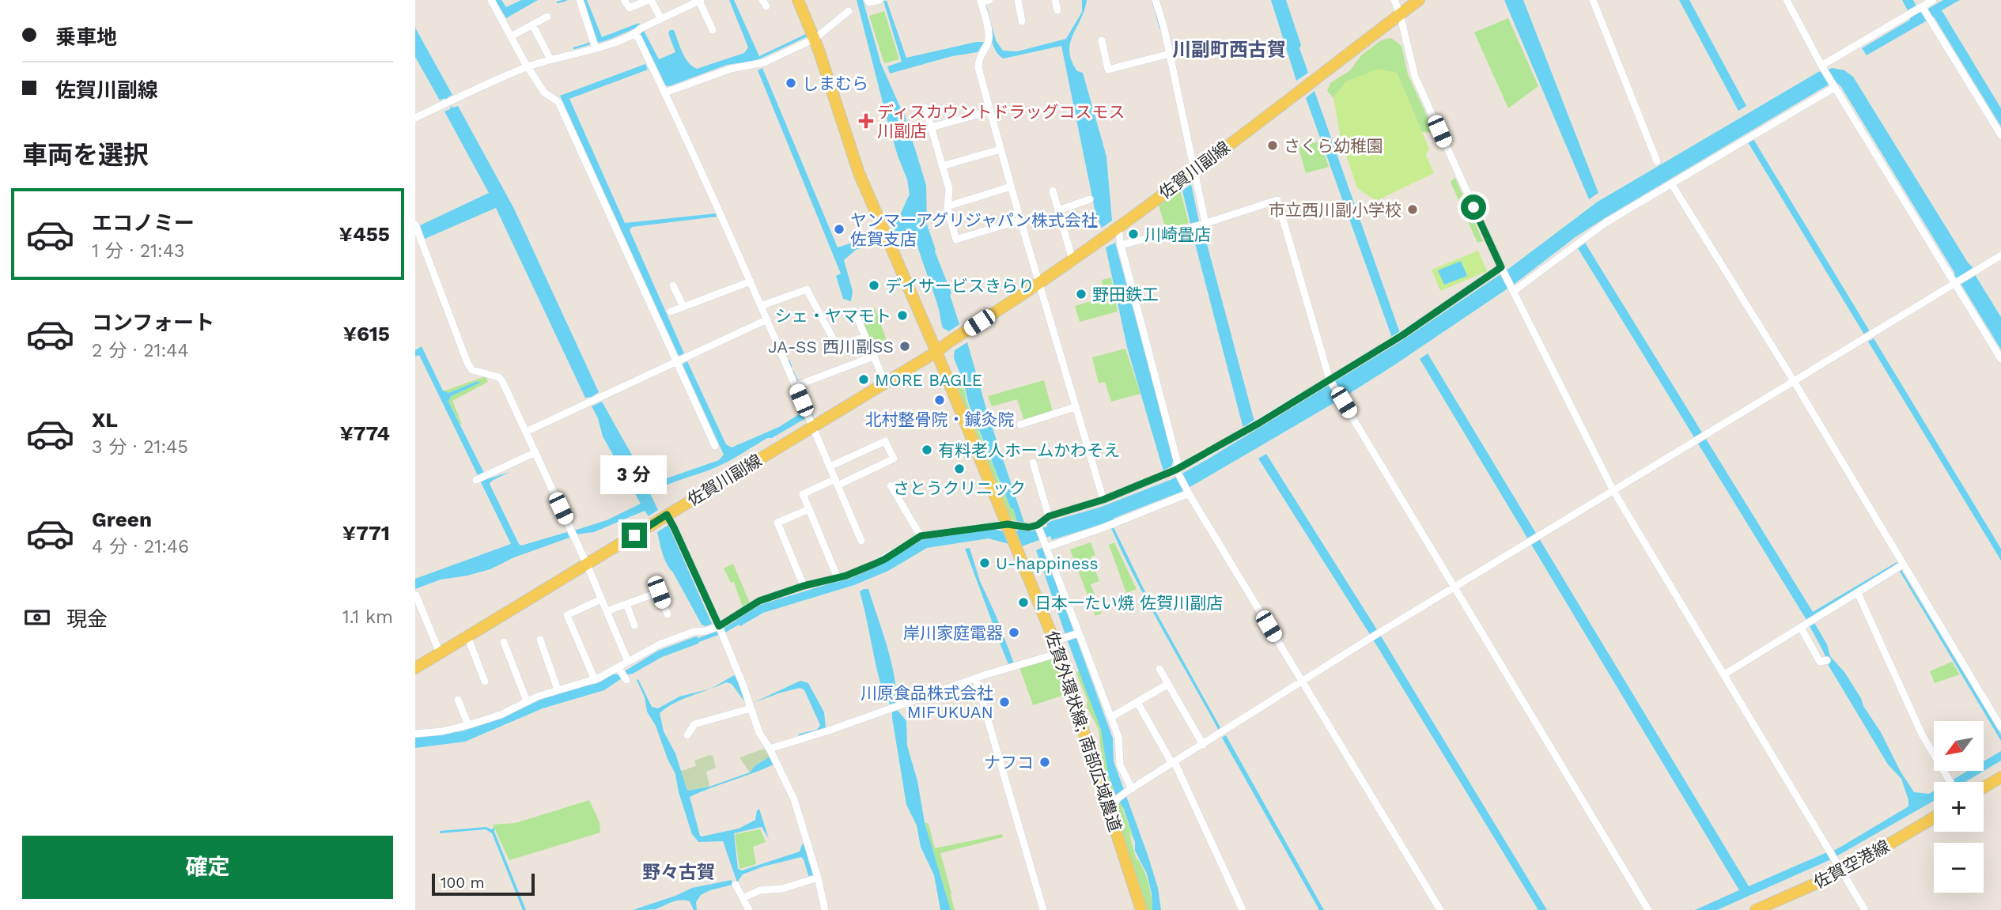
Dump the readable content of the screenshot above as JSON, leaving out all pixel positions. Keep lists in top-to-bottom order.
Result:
{
  "streets": {
    "main road": ["佐賀川副線", "佐賀外環状線; 南部広域農道", "佐賀空港線"]
  },
  "crossings": [
    ["佐賀川副線", "佐賀外環状線; 南部広域農道"]
  ],
  "districts": ["川副町西古賀", "野々古賀"],
  "places": {
    "other": [
      "しまむら",
      "さくら幼稚園",
      "市立西川副小学校",
      "ヤンマーアグリジャパン株式会社 佐賀支店",
      "川崎畳店",
      "デイサービスきらり",
      "野田鉄工",
      "シェ・ヤマモト",
      "JA-SS 西川副SS",
      "MORE BAGLE",
      "北村整骨院・鍼灸院",
      "有料老人ホームかわそえ",
      "さとうクリニック",
      "U-happiness",
      "日本一たい焼 佐賀川副店",
      "岸川家庭電器",
      "川原食品株式会社 MIFUKUAN",
      "ナフコ"
    ],
    "health": ["ディスカウントドラッグコスモス 川副店"]
  },
  "scale_bar": "100 m",
  "north": "bottom left",
  "page": {
    "banner": ["乗車地", "佐賀川副線"],
    "heading": "車両を選択",
    "list": [
      {
        "name": "エコノミー",
        "note": "1 分 · 21:43",
        "value": "¥455"
      },
      {
        "name": "コンフォート",
        "note": "2 分 · 21:44",
        "value": "¥615"
      },
      {
        "name": "XL",
        "note": "3 分 · 21:45",
        "value": "¥774"
      },
      {
        "name": "Green",
        "note": "4 分 · 21:46",
        "value": "¥771"
      }
    ],
    "bubble": "3 分",
    "pay": ["現金", "1.1 km"],
    "map_buttons": ["+", "−"],
    "buttons": "確定",
    "scale": "100 m"
  }
}
